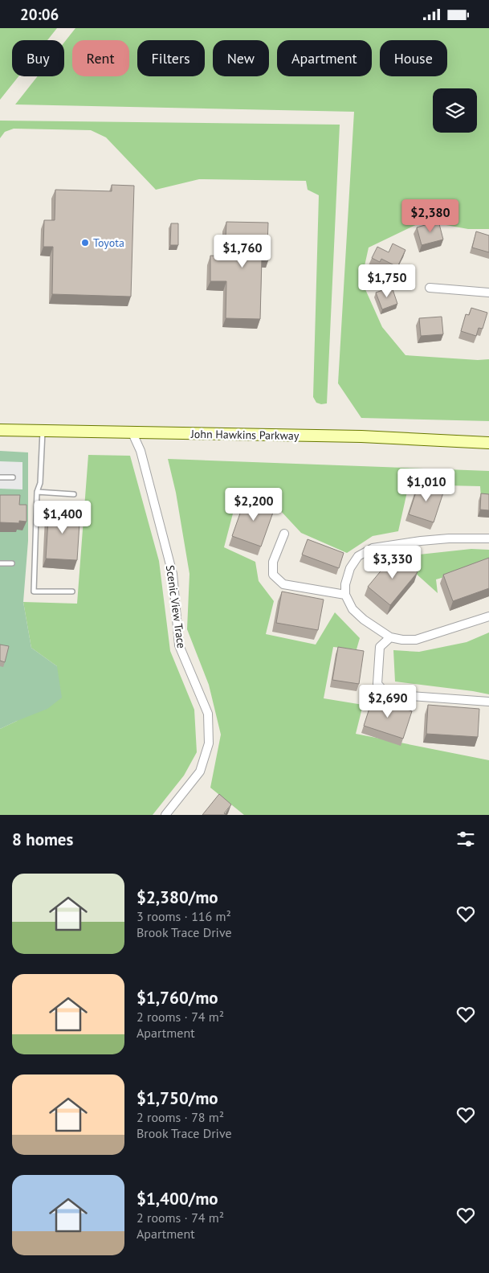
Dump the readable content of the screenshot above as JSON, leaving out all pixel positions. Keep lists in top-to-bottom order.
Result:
{
  "streets": {
    "main road": ["John Hawkins Parkway"],
    "street": ["Scenic View Trace"]
  },
  "crossings": [
    ["John Hawkins Parkway", "Scenic View Trace"]
  ],
  "places": ["Toyota"],
  "page": {
    "status": "20:06",
    "chip": [
      "Buy",
      "Rent",
      "Filters",
      "New",
      "Apartment",
      "House"
    ],
    "price": [
      "$2,380",
      "$1,760",
      "$1,750",
      "$1,010",
      "$2,200",
      "$1,400",
      "$3,330",
      "$2,690"
    ],
    "heading": "8 homes",
    "list": [
      {
        "name": "$2,380/mo",
        "note": "3 rooms · 116 m² · Brook Trace Drive"
      },
      {
        "name": "$1,760/mo",
        "note": "2 rooms · 74 m² · Apartment"
      },
      {
        "name": "$1,750/mo",
        "note": "2 rooms · 78 m² · Brook Trace Drive"
      },
      {
        "name": "$1,400/mo",
        "note": "2 rooms · 74 m² · Apartment"
      }
    ]
  }
}
